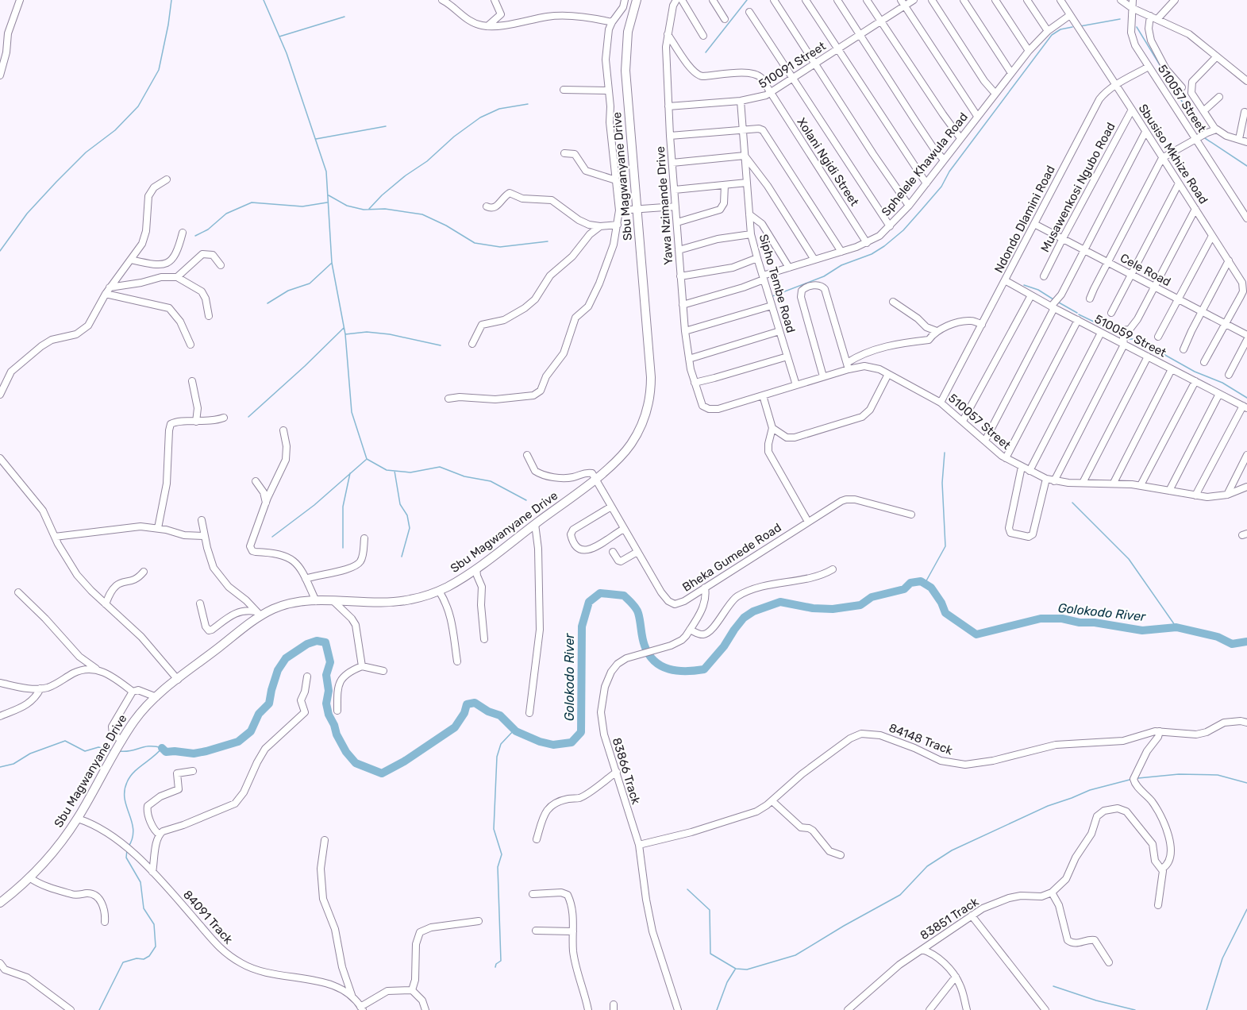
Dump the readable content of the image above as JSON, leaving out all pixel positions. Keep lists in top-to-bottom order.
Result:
{
  "streets": {
    "main road": ["Sbu Magwanyane Drive"],
    "street": [
      "510091 Street",
      "510057 Street",
      "Sbusiso Mkhize Road",
      "Xolani Ngidi Street",
      "Sphelele Khawula Road",
      "Musawenkosi Ngubo Road",
      "Yawa Nzimande Drive",
      "Ndondo Dlamini Road",
      "Cele Road",
      "Sipho Tembe Road",
      "510059 Street",
      "Bheka Gumede Road",
      "84148 Track",
      "83866 Track",
      "84091 Track",
      "83851 Track"
    ]
  },
  "crossings": [
    ["510091 Street", "Xolani Ngidi Street"],
    ["510091 Street", "Yawa Nzimande Drive"],
    ["510091 Street", "Sipho Tembe Road"],
    ["510057 Street", "Yawa Nzimande Drive"],
    ["510057 Street", "Ndondo Dlamini Road"],
    ["510057 Street", "Sipho Tembe Road"],
    ["Sbusiso Mkhize Road", "Sphelele Khawula Road"],
    ["Sbusiso Mkhize Road", "Musawenkosi Ngubo Road"],
    ["Sbusiso Mkhize Road", "Ndondo Dlamini Road"],
    ["Sbusiso Mkhize Road", "Cele Road"],
    ["Xolani Ngidi Street", "Sphelele Khawula Road"],
    ["Xolani Ngidi Street", "Yawa Nzimande Drive"],
    ["Sphelele Khawula Road", "Yawa Nzimande Drive"],
    ["Sphelele Khawula Road", "Sipho Tembe Road"],
    ["Sbu Magwanyane Drive", "Bheka Gumede Road"],
    ["Sbu Magwanyane Drive", "84091 Track"],
    ["Musawenkosi Ngubo Road", "Cele Road"],
    ["Ndondo Dlamini Road", "Cele Road"],
    ["Ndondo Dlamini Road", "510059 Street"],
    ["Bheka Gumede Road", "83866 Track"],
    ["84148 Track", "83866 Track"]
  ],
  "water": ["Golokodo River"]
}
